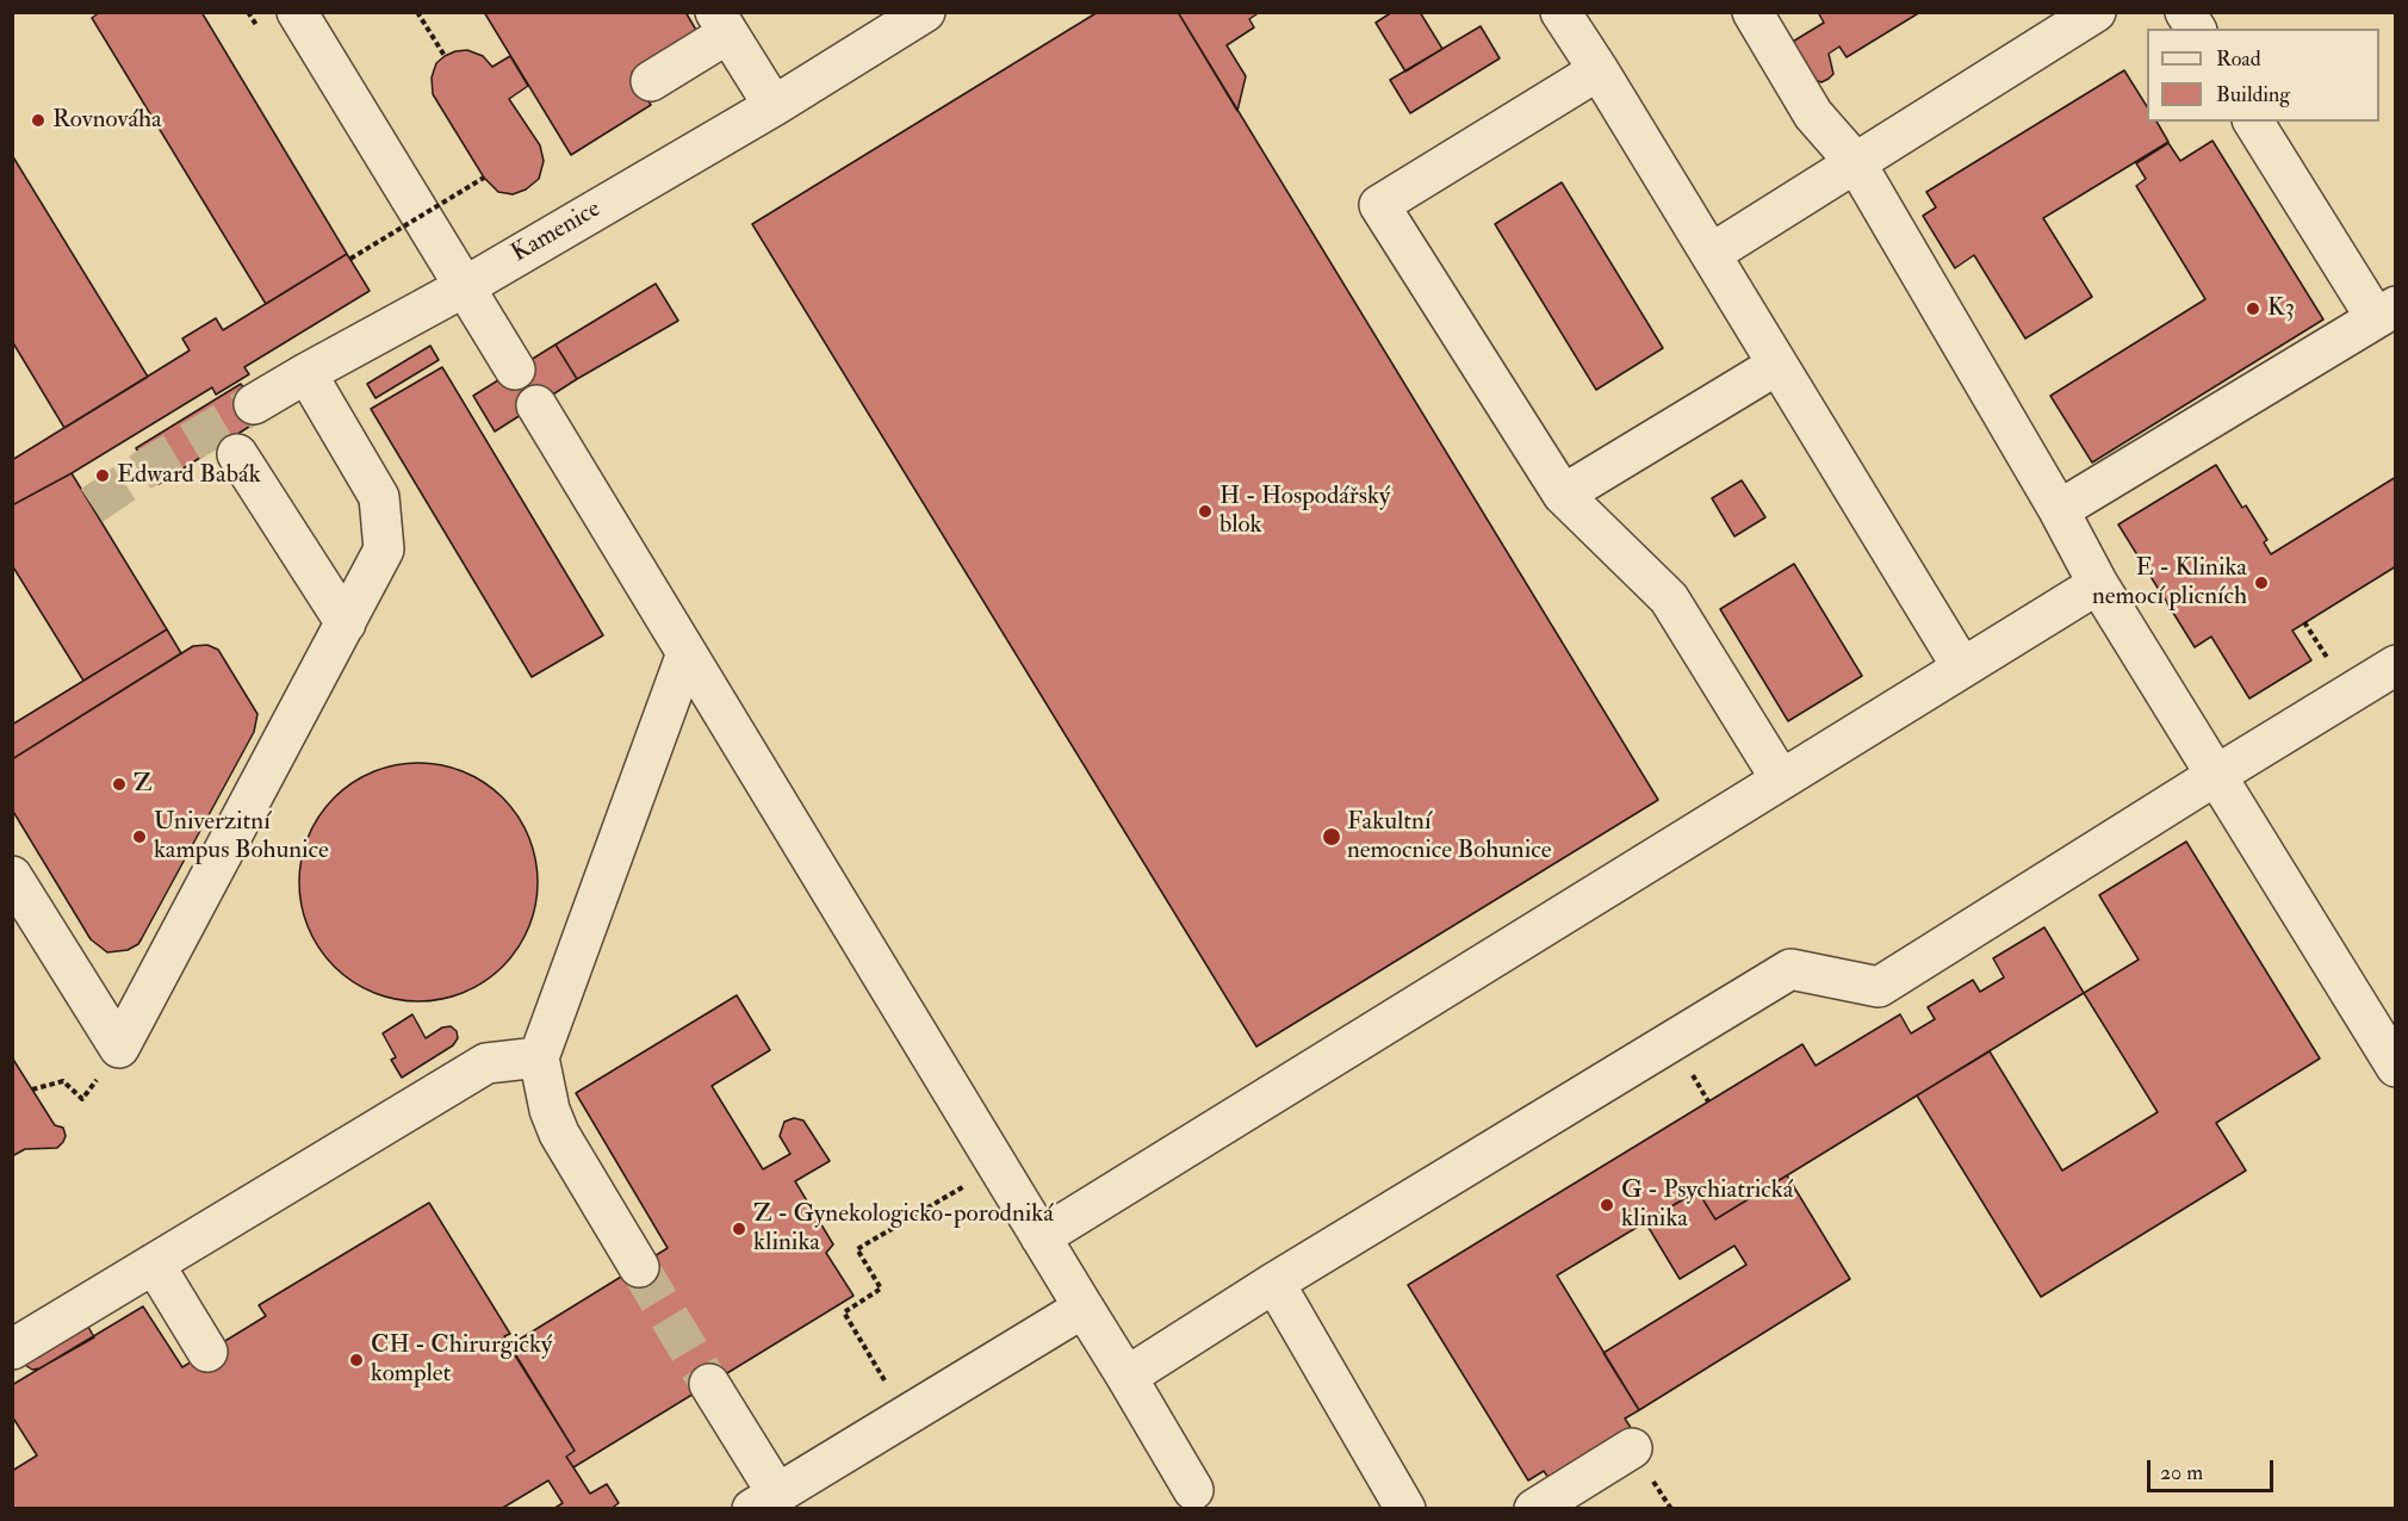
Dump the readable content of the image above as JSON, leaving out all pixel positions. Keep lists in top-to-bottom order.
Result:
{
  "streets": {
    "street": ["Kamenice"]
  },
  "places": [
    "Rovnováha",
    "K3",
    "Edward Babák",
    "H - Hospodářský blok",
    "E - Klinika nemocí plicních",
    "Z",
    "Univerzitní kampus Bohunice",
    "Fakultní nemocnice Bohunice",
    "G - Psychiatrická klinika",
    "Z - Gynekologicko-porodniká klinika",
    "CH - Chirurgický komplet"
  ],
  "legend": ["Road", "Building"],
  "scale_bar": "20 m"
}
